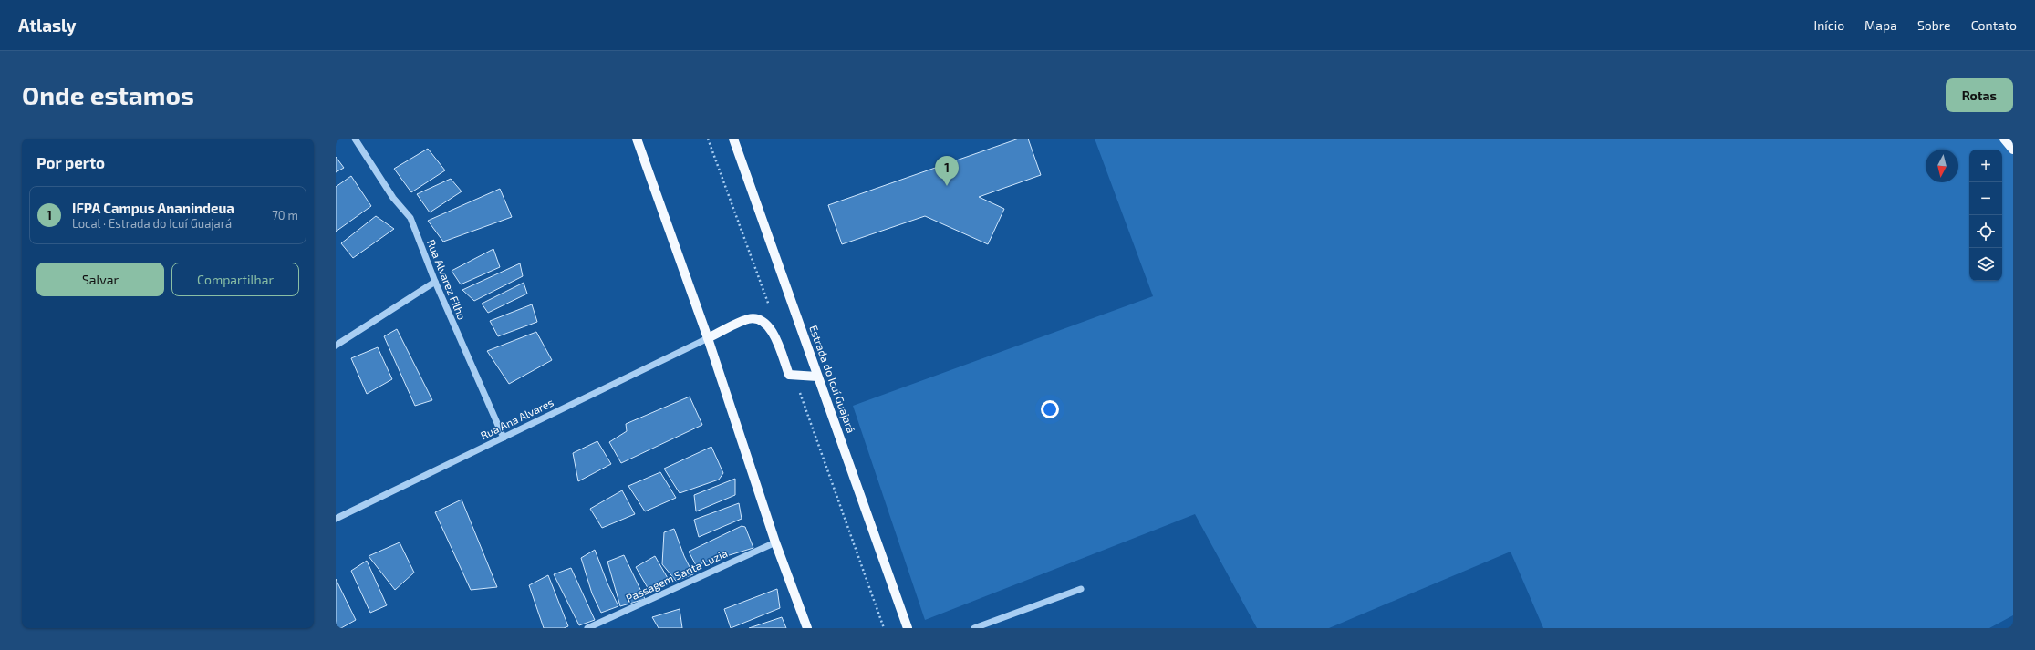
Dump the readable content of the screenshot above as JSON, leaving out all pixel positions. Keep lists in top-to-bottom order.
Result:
{
  "streets": {
    "main road": ["Estrada do Icuí Guajará"],
    "street": ["Rua Alvarez Filho", "Rua Ana Alvares", "Passagem Santa Luzia"]
  },
  "crossings": [
    ["Rua Alvarez Filho", "Rua Ana Alvares"]
  ],
  "north": "bottom",
  "page": {
    "header": "Atlasly",
    "nav": [
      "Início",
      "Mapa",
      "Sobre",
      "Contato"
    ],
    "buttons": [
      "Rotas",
      ["Salvar", "Compartilhar"]
    ],
    "title": "Onde estamos",
    "heading": "Por perto",
    "map_buttons": ["+", "−"],
    "pins": "1",
    "list": [
      {
        "mark": "1",
        "name": "IFPA Campus Ananindeua",
        "note": "Local · Estrada do Icuí Guajará",
        "value": "70 m"
      }
    ]
  }
}
